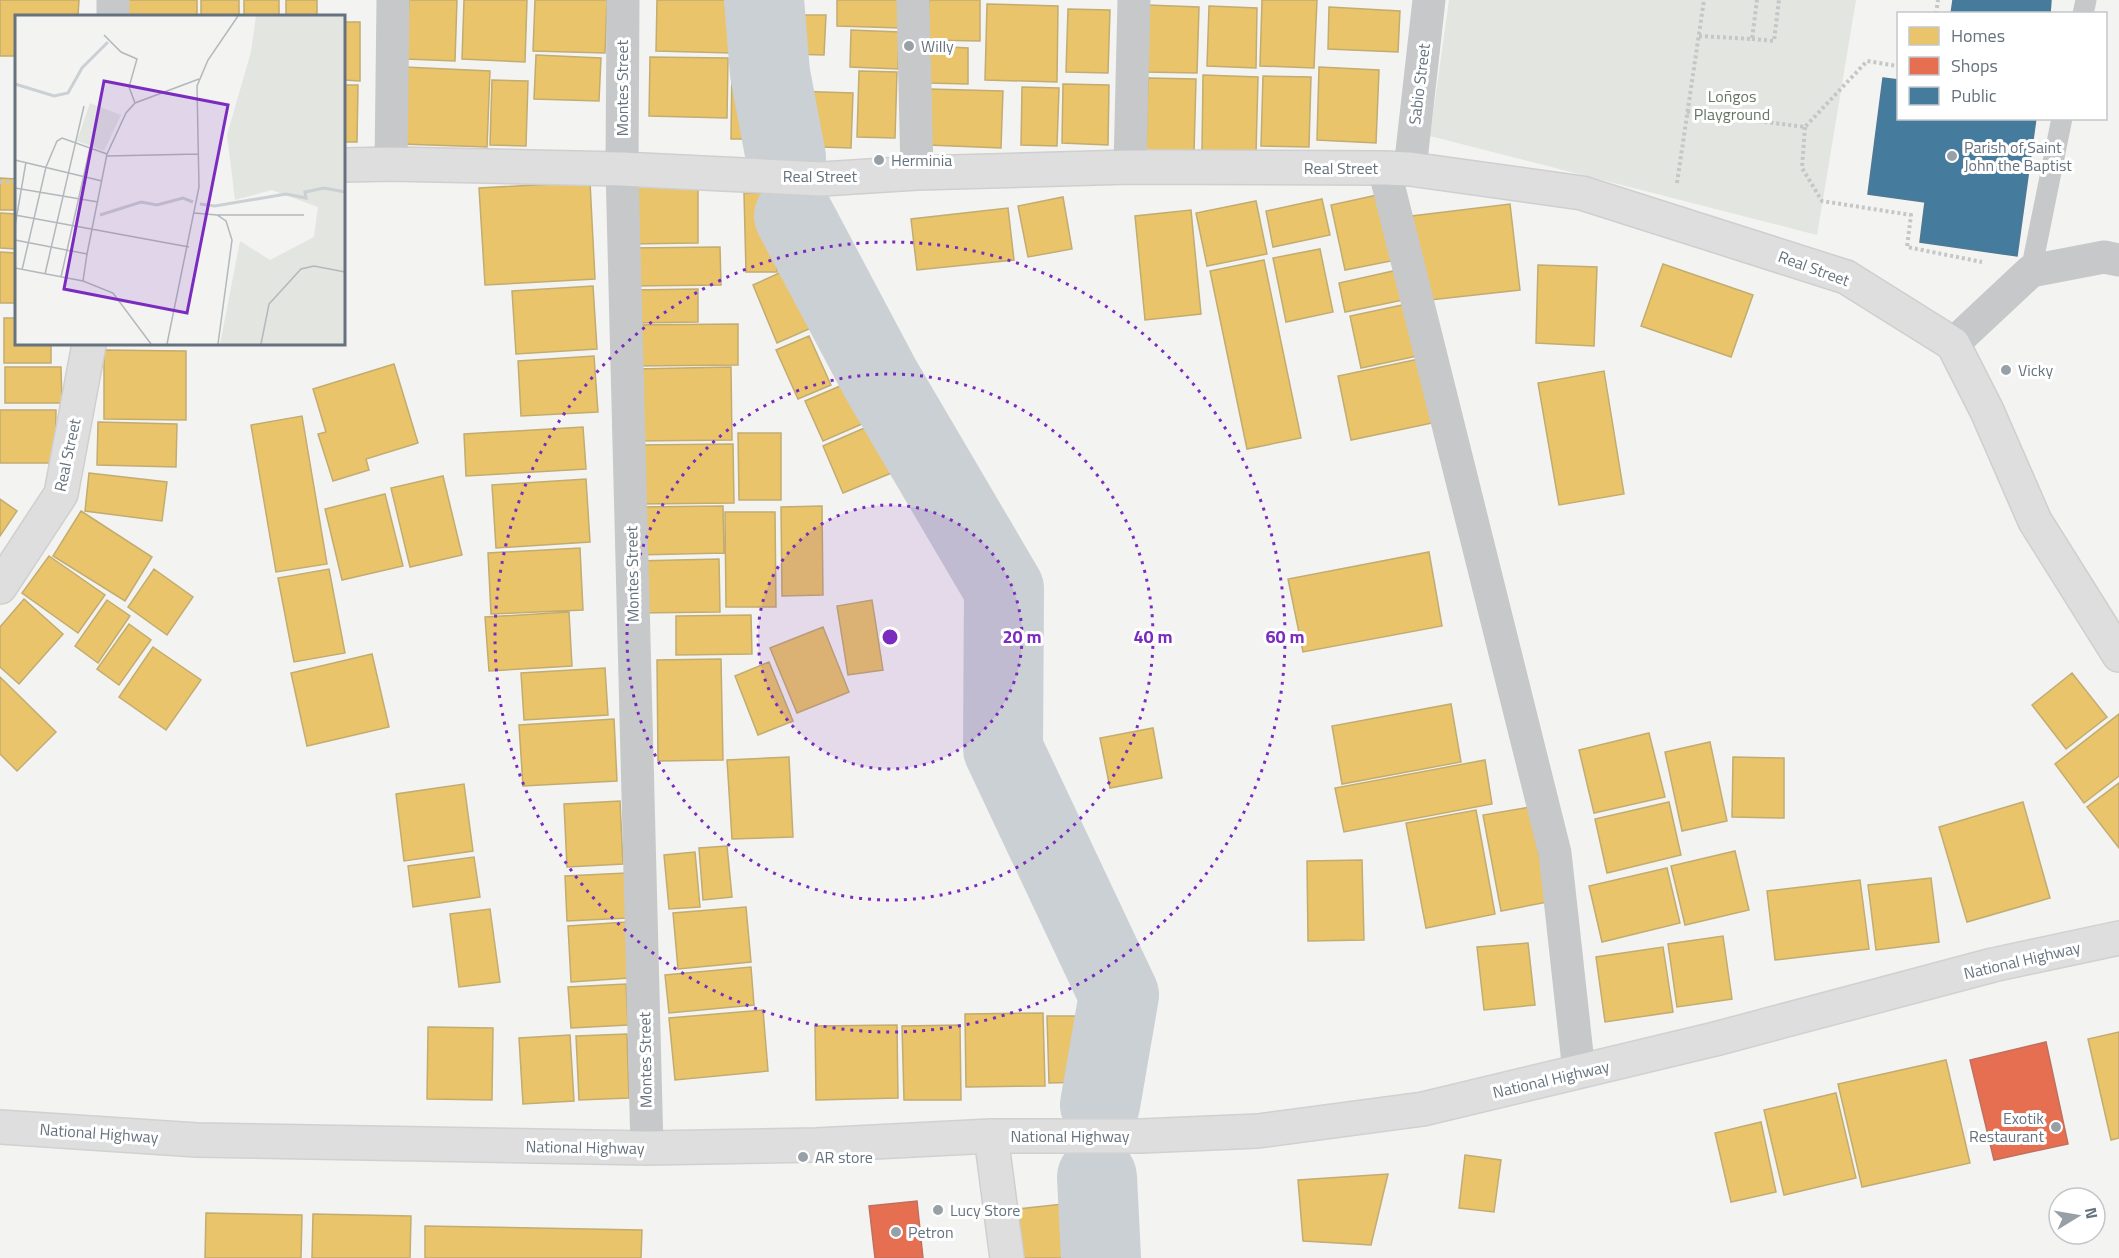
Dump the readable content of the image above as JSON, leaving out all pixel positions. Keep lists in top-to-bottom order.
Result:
{
  "streets": {
    "street": [
      "Sabio Street",
      "Montes Street",
      "Real Street",
      "National Highway"
    ]
  },
  "crossings": [
    ["Sabio Street", "Real Street"],
    ["Montes Street", "Real Street"],
    ["Montes Street", "National Highway"]
  ],
  "parks": ["Loñgos Playground"],
  "places": [
    "Willy",
    "Parish of Saint John the Baptist",
    "Herminia",
    "Vicky",
    "Exotik Restaurant",
    "AR store",
    "Lucy Store",
    "Petron"
  ],
  "legend": ["Homes", "Shops", "Public"],
  "north": "right",
  "rings": ["20 m", "40 m", "60 m"]
}
